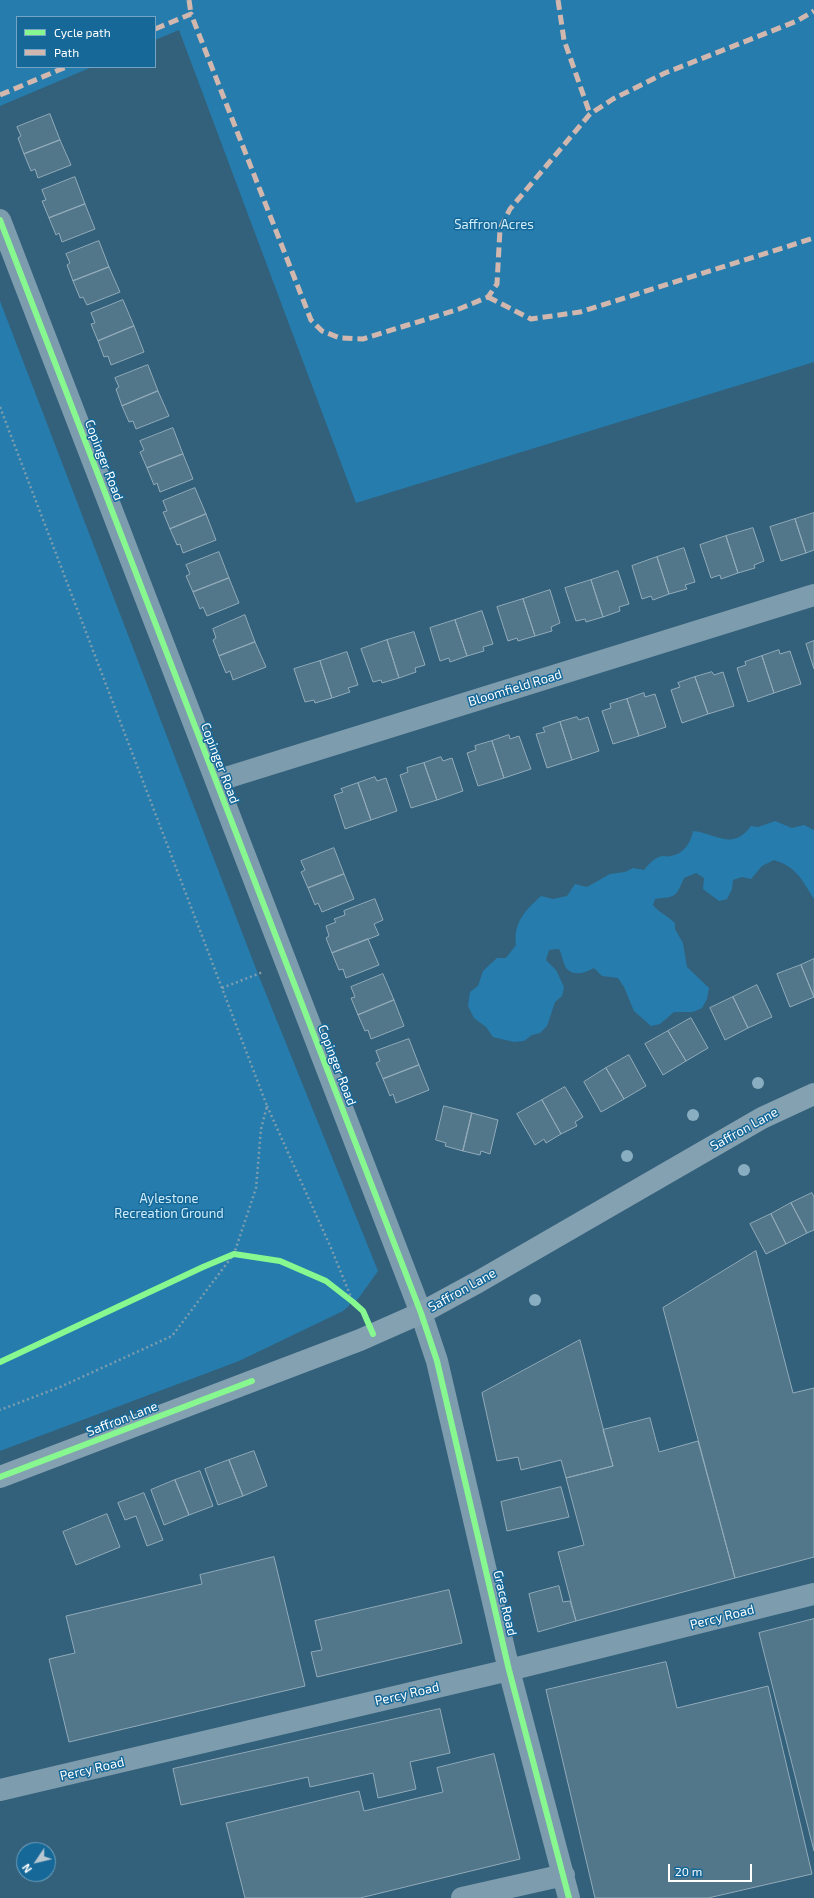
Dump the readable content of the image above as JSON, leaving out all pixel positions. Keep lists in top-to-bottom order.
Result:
{
  "streets": {
    "main road": ["Saffron Lane"],
    "street": [
      "Copinger Road",
      "Bloomfield Road",
      "Grace Road",
      "Percy Road"
    ]
  },
  "crossings": [
    ["Copinger Road", "Bloomfield Road"],
    ["Copinger Road", "Saffron Lane"],
    ["Copinger Road", "Grace Road"],
    ["Saffron Lane", "Grace Road"],
    ["Grace Road", "Percy Road"]
  ],
  "parks": ["Saffron Acres", "Aylestone Recreation Ground"],
  "legend": ["Cycle path", "Path"],
  "scale_bar": "20 m",
  "north": "bottom left"
}
